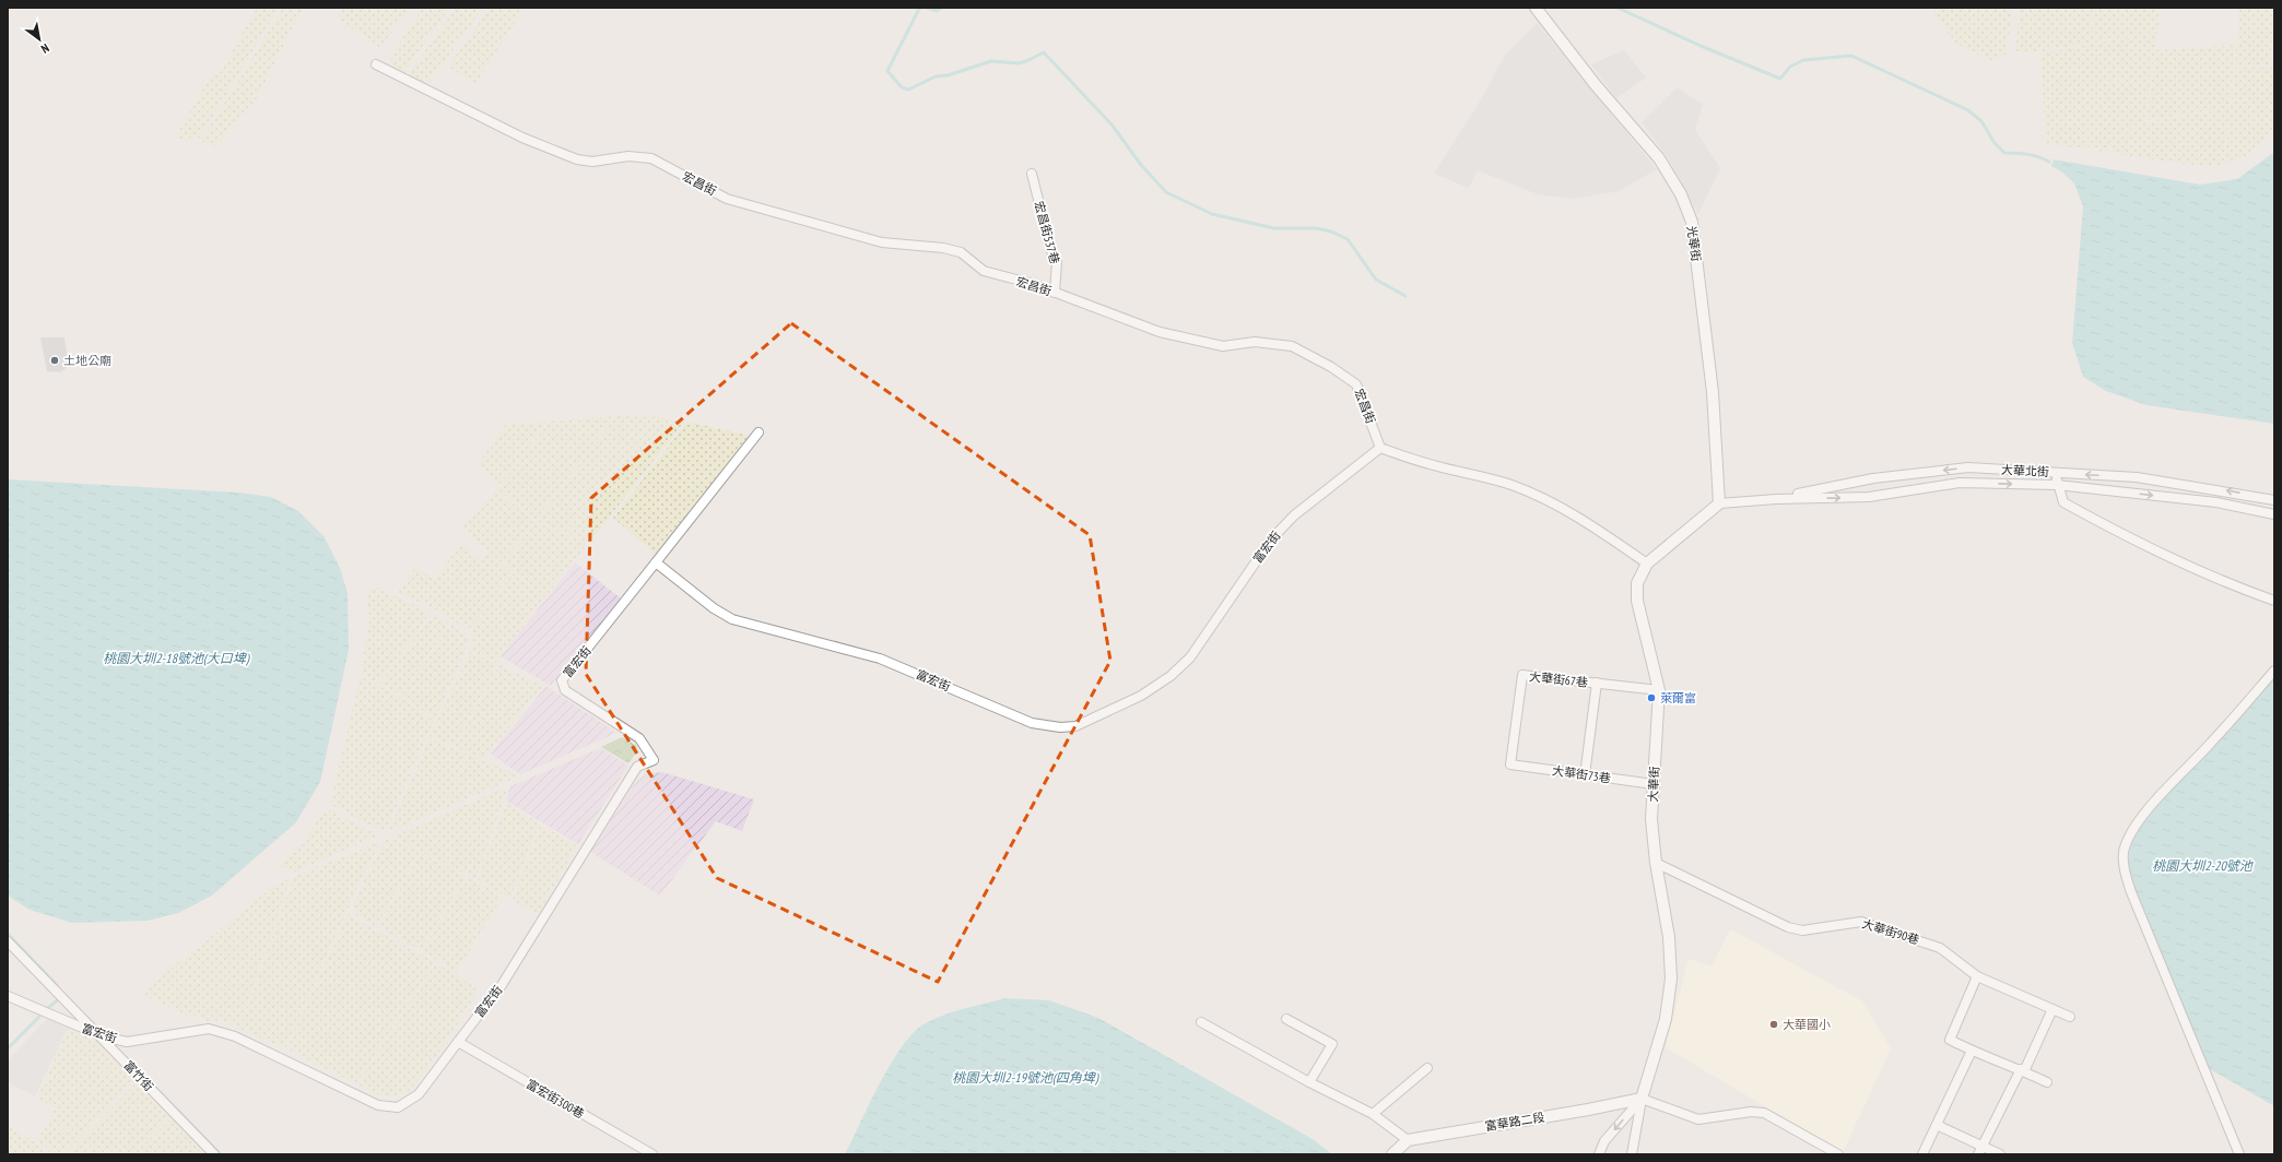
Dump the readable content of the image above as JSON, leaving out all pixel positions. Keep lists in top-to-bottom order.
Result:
{
  "streets": {
    "street": [
      "宏昌街",
      "宏昌街537巷",
      "光華街",
      "大華北街",
      "富宏街",
      "大華街67巷",
      "大華街73巷",
      "大華街",
      "大華街90巷",
      "富竹街",
      "富宏街300巷",
      "富華路二段"
    ]
  },
  "crossings": [
    ["宏昌街", "宏昌街537巷"],
    ["宏昌街", "富宏街"],
    ["光華街", "大華北街"],
    ["光華街", "大華街"],
    ["大華北街", "大華街"],
    ["富宏街", "富竹街"],
    ["富宏街", "富宏街300巷"],
    ["大華街67巷", "大華街73巷"],
    ["大華街67巷", "大華街"],
    ["大華街73巷", "大華街"],
    ["大華街", "大華街90巷"],
    ["大華街", "富華路二段"]
  ],
  "water": ["桃園大圳2-18號池(大口埤)", "桃園大圳2-20號池", "桃園大圳2-19號池(四角埤)"],
  "places": ["土地公廟", "萊爾富", "大華國小"],
  "north": "bottom right"
}
